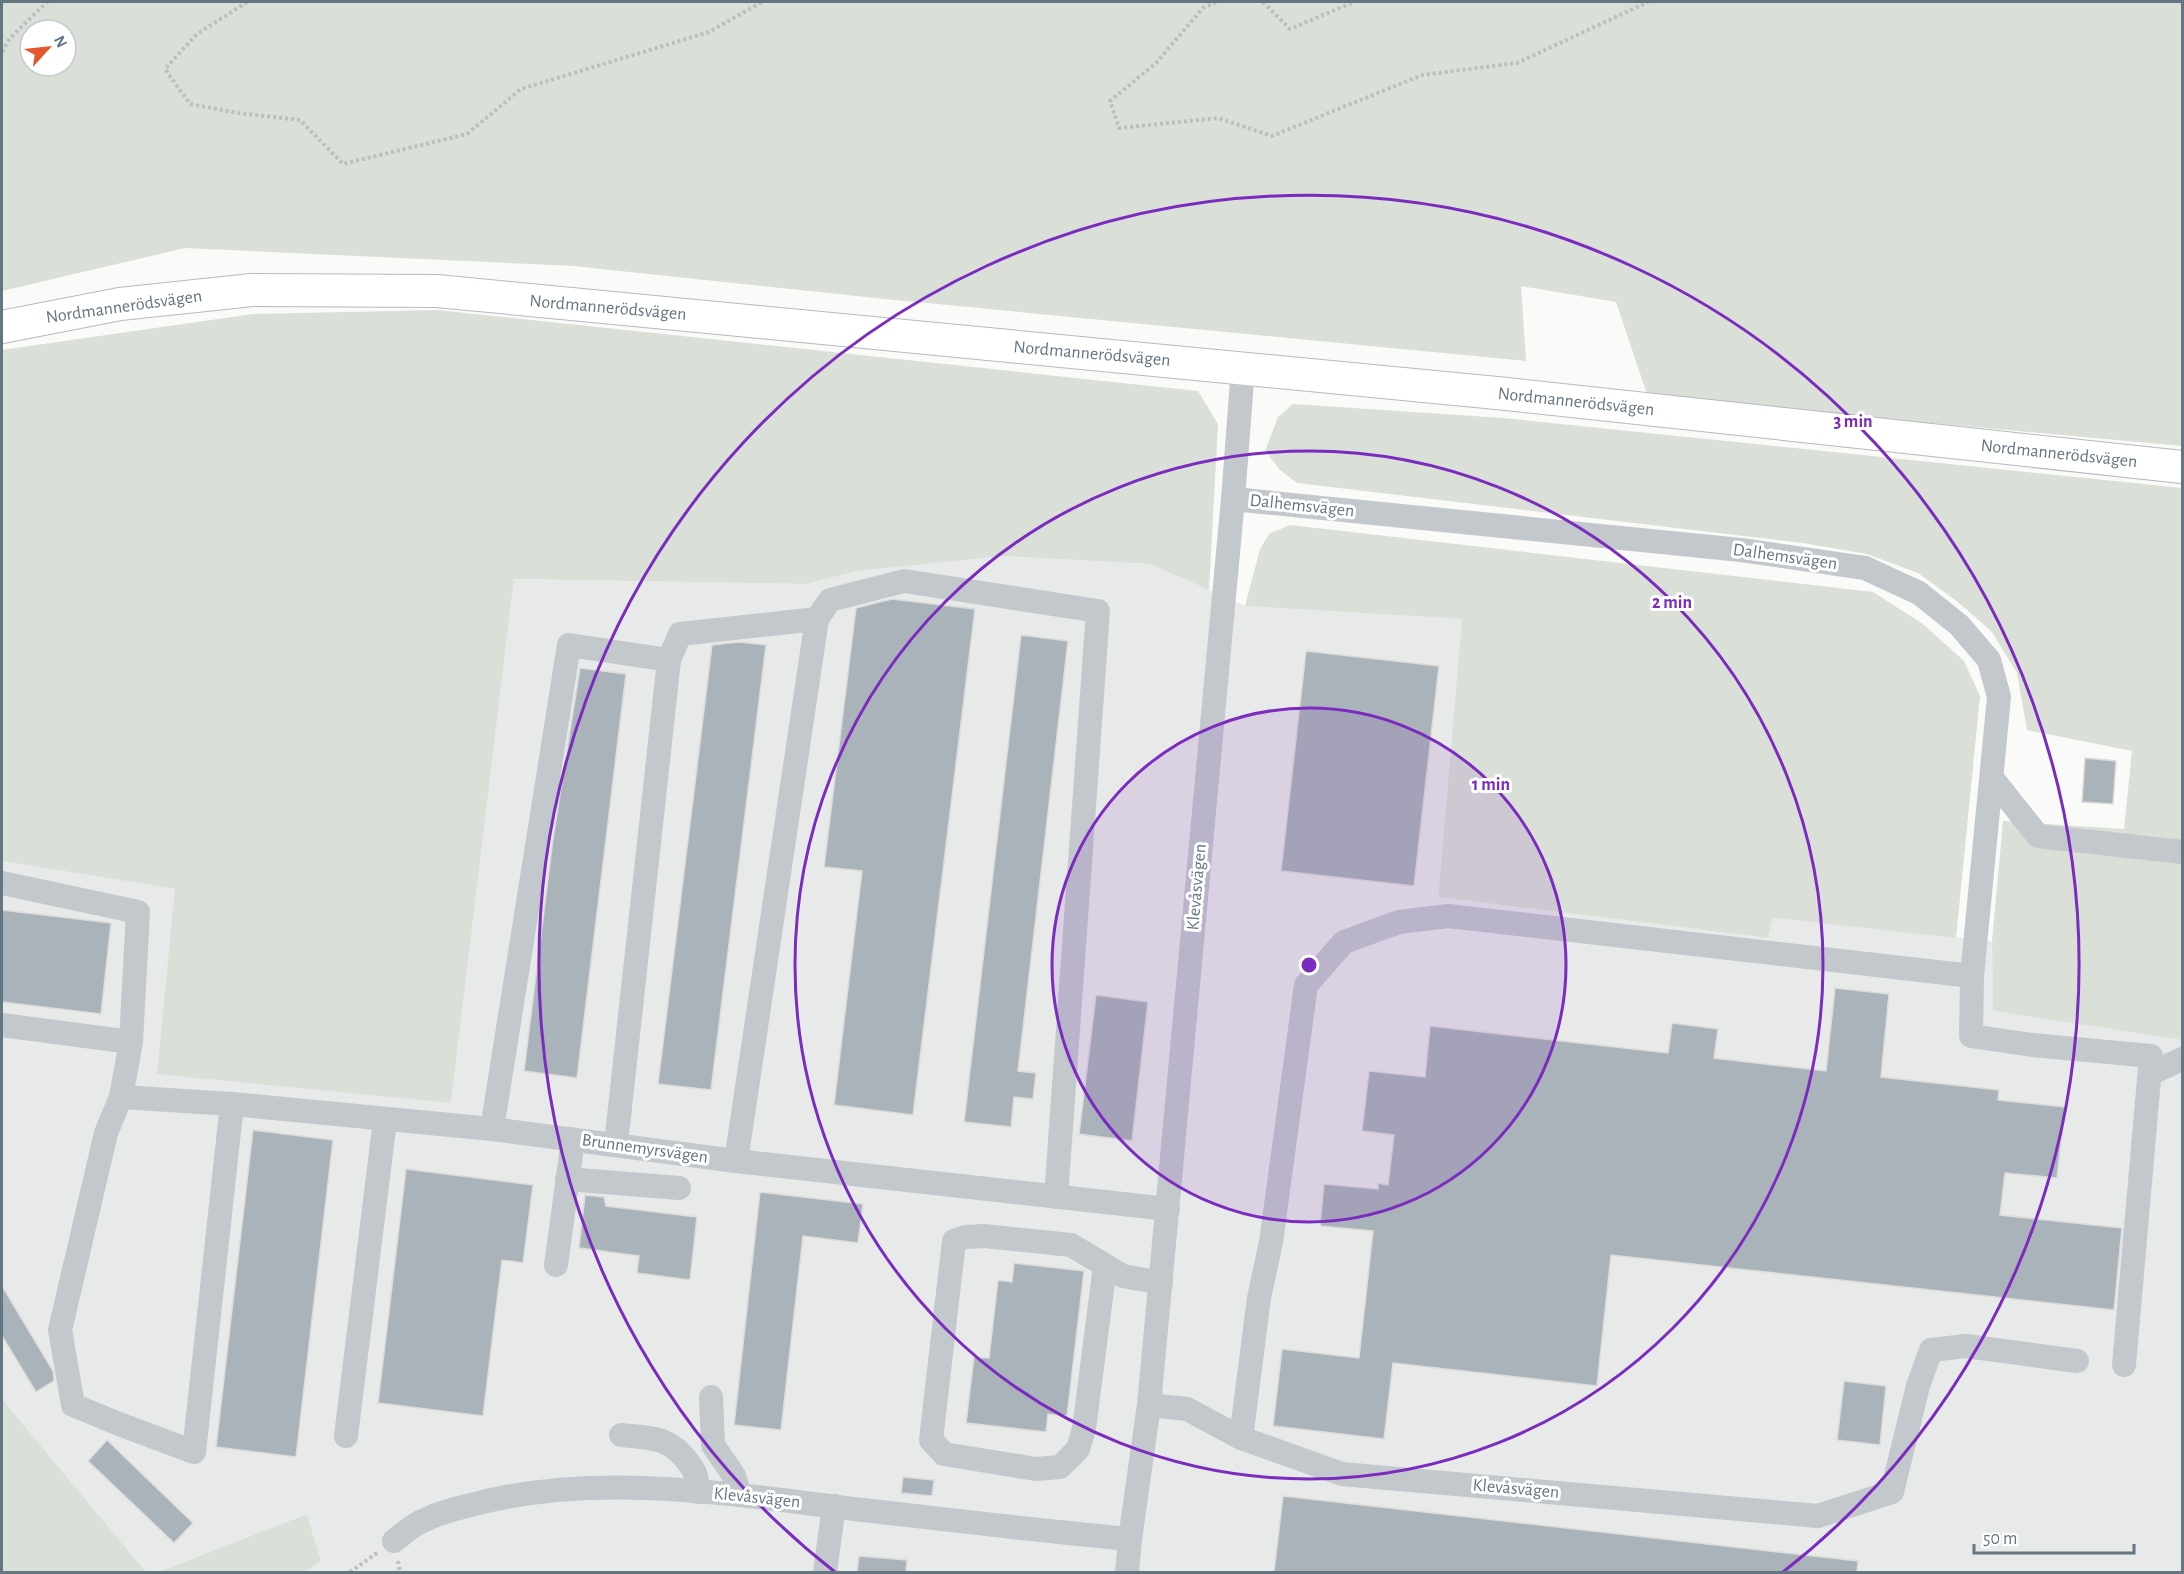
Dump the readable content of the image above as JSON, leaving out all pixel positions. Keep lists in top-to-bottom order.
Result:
{
  "streets": {
    "main road": ["Nordmannerödsvägen"],
    "street": ["Dalhemsvägen", "Klevåsvägen", "Brunnemyrsvägen"]
  },
  "crossings": [
    ["Nordmannerödsvägen", "Klevåsvägen"],
    ["Dalhemsvägen", "Klevåsvägen"],
    ["Klevåsvägen", "Brunnemyrsvägen"]
  ],
  "scale_bar": "50 m",
  "north": "top right",
  "rings": ["3 min", "2 min", "1 min"]
}
